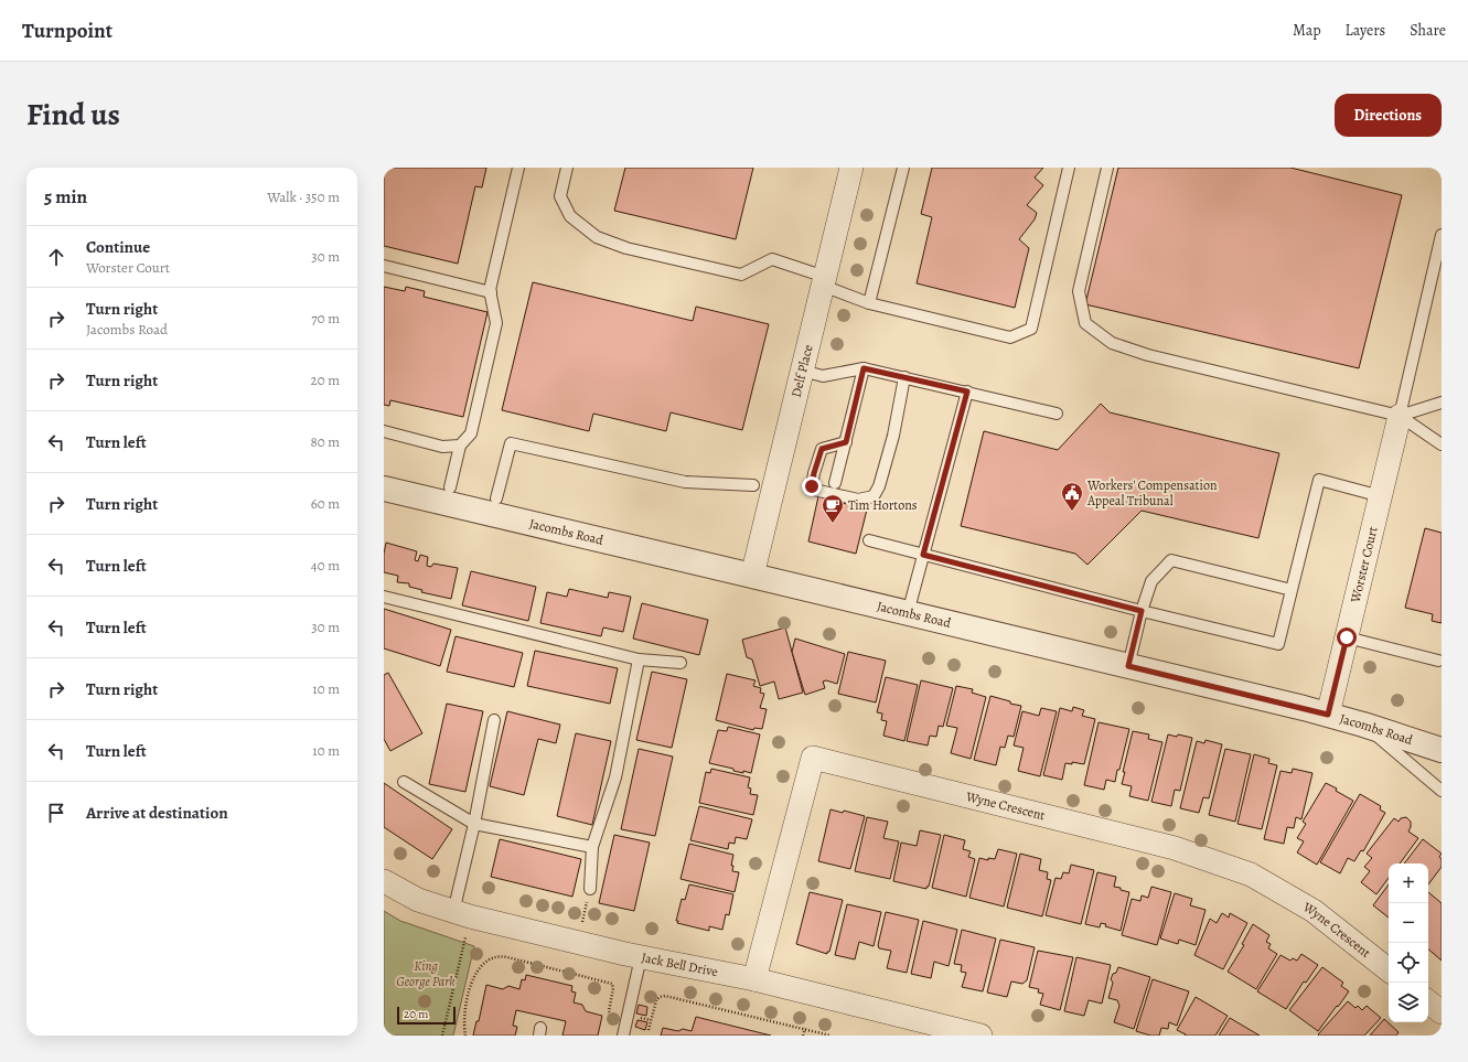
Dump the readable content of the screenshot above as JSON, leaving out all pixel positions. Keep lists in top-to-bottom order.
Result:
{
  "streets": {
    "street": [
      "Delf Place",
      "Jacombs Road",
      "Worster Court",
      "Wyne Crescent",
      "Jack Bell Drive"
    ]
  },
  "crossings": [
    ["Delf Place", "Jacombs Road"],
    ["Jacombs Road", "Worster Court"],
    ["Wyne Crescent", "Jack Bell Drive"]
  ],
  "parks": ["King George Park"],
  "places": {
    "public building": ["Workers' Compensation Appeal Tribunal"],
    "cafe": ["Tim Hortons"]
  },
  "scale_bar": "20 m",
  "page": {
    "header": "Turnpoint",
    "nav": ["Map", "Layers", "Share"],
    "title": "Find us",
    "buttons": "Directions",
    "heading": ["5 min", "Walk · 350 m"],
    "list": [
      ["Continue", "Worster Court", "30 m"],
      ["Turn right", "Jacombs Road", "70 m"],
      ["Turn right", "20 m"],
      ["Turn left", "80 m"],
      ["Turn right", "60 m"],
      ["Turn left", "40 m"],
      ["Turn left", "30 m"],
      ["Turn right", "10 m"],
      ["Turn left", "10 m"],
      "Arrive at destination"
    ],
    "map_buttons": ["+", "−"],
    "scale": "20 m"
  }
}
